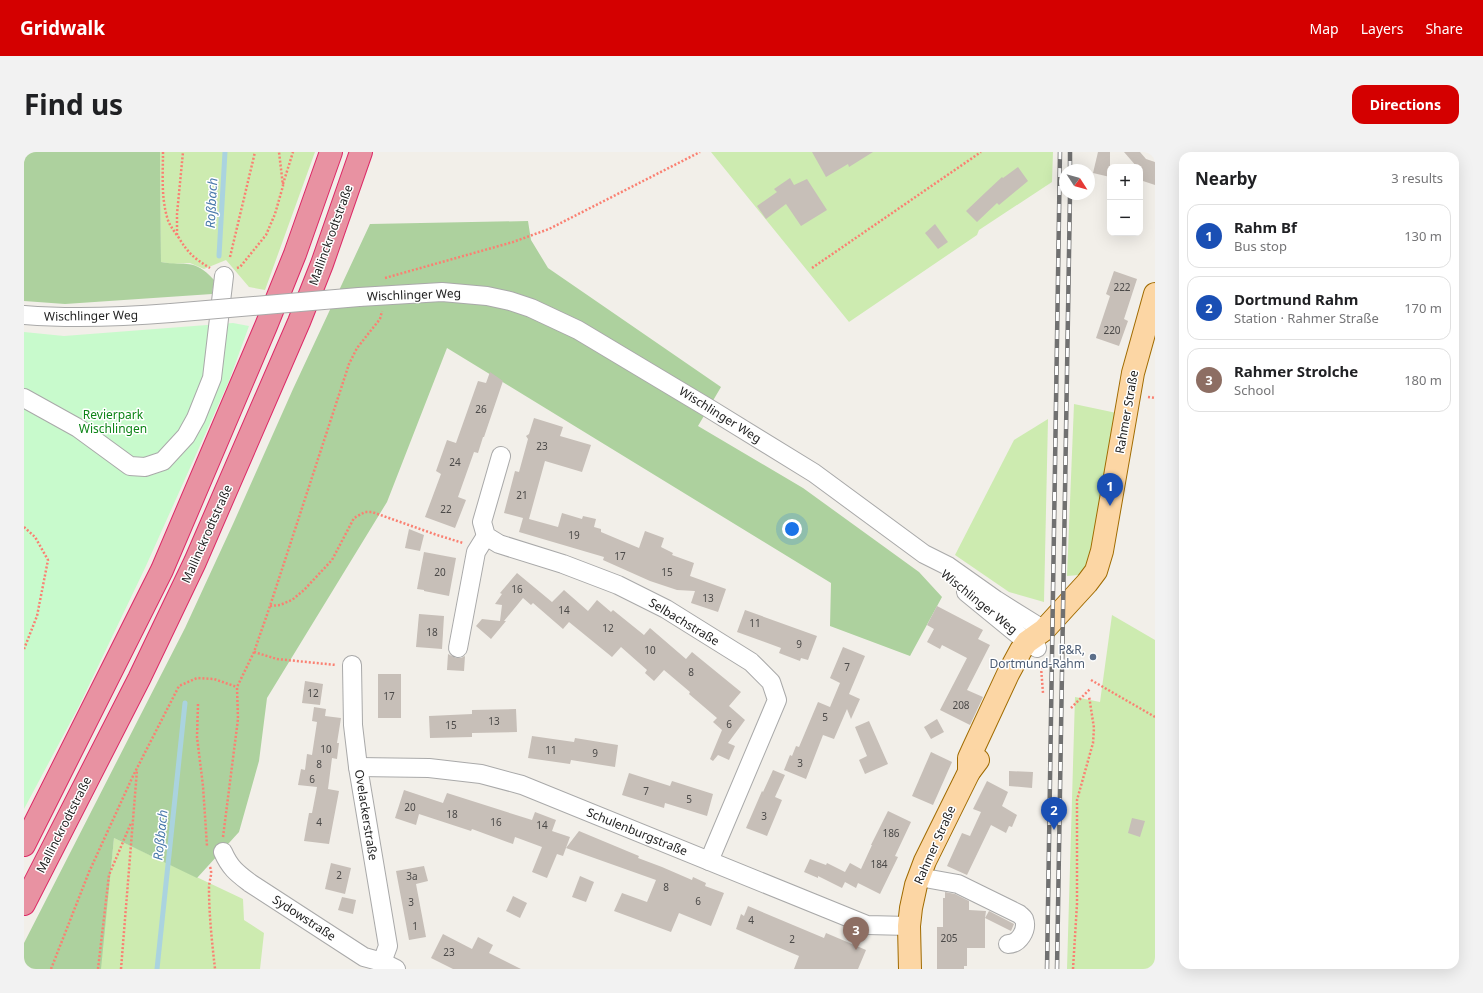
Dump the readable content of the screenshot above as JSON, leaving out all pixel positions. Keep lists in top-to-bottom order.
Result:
{
  "streets": {
    "highway": ["Mallinckrodtstraße"],
    "main road": ["Rahmer Straße"],
    "street": [
      "Wischlinger Weg",
      "Selbachstraße",
      "Ovelackerstraße",
      "Schulenburgstraße",
      "Sydowstraße"
    ]
  },
  "crossings": [
    ["Wischlinger Weg", "Rahmer Straße"],
    ["Rahmer Straße", "Schulenburgstraße"],
    ["Selbachstraße", "Schulenburgstraße"],
    ["Ovelackerstraße", "Schulenburgstraße"],
    ["Ovelackerstraße", "Sydowstraße"]
  ],
  "water": ["Roßbach"],
  "parks": ["Revierpark Wischlingen"],
  "places": ["P&R, Dortmund-Rahm"],
  "house_numbers": [
    "222",
    "220",
    "26",
    "23",
    "24",
    "21",
    "22",
    "19",
    "17",
    "20",
    "15",
    "16",
    "13",
    "14",
    "11",
    "12",
    "18",
    "9",
    "10",
    "7",
    "8",
    "12",
    "17",
    "208",
    "5",
    "13",
    "6",
    "15",
    "10",
    "11",
    "9",
    "3",
    "8",
    "6",
    "7",
    "5",
    "20",
    "18",
    "3",
    "4",
    "16",
    "14",
    "186",
    "184",
    "2",
    "3a",
    "8",
    "6",
    "3",
    "4",
    "1",
    "205",
    "2",
    "23"
  ],
  "north": "bottom right",
  "page": {
    "header": "Gridwalk",
    "nav": ["Map", "Layers", "Share"],
    "title": "Find us",
    "buttons": "Directions",
    "heading": ["Nearby", "3 results"],
    "map_buttons": ["+", "−"],
    "list": [
      {
        "mark": "1",
        "name": "Rahm Bf",
        "note": "Bus stop",
        "value": "130 m"
      },
      {
        "mark": "2",
        "name": "Dortmund Rahm",
        "note": "Station · Rahmer Straße",
        "value": "170 m"
      },
      {
        "mark": "3",
        "name": "Rahmer Strolche",
        "note": "School",
        "value": "180 m"
      }
    ],
    "pins": ["1", "2", "3"]
  }
}
